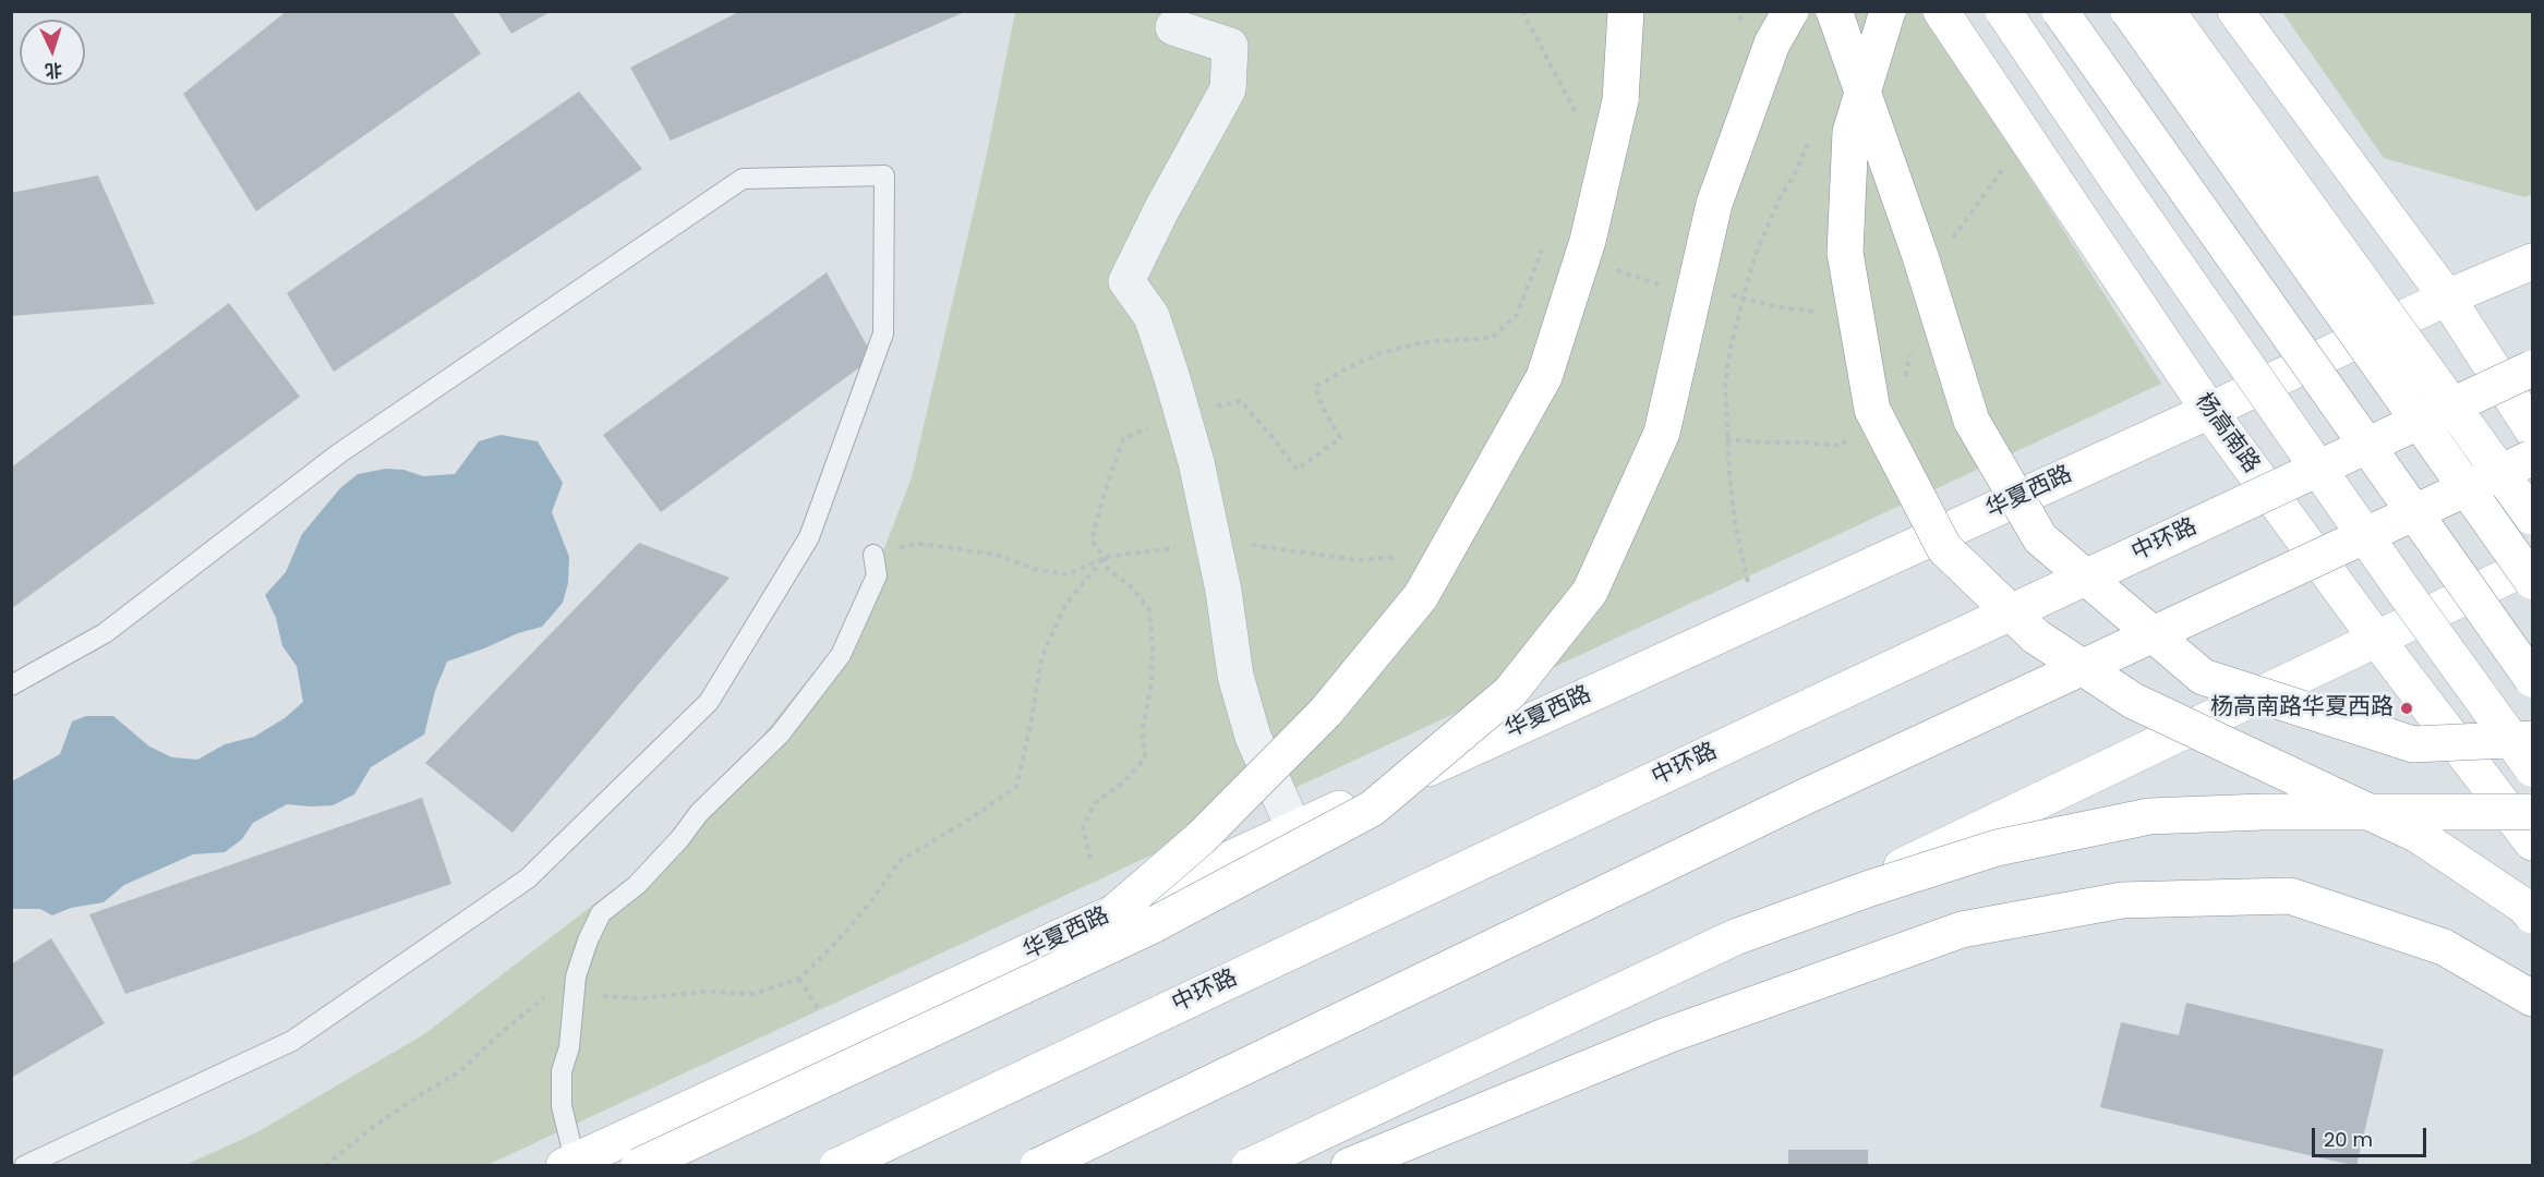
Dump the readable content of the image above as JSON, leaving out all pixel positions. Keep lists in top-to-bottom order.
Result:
{
  "streets": {
    "main road": ["杨高南路", "华夏西路", "中环路"]
  },
  "crossings": [
    ["杨高南路", "华夏西路"]
  ],
  "places": ["杨高南路华夏西路"],
  "scale_bar": "20 m",
  "north": "bottom"
}
